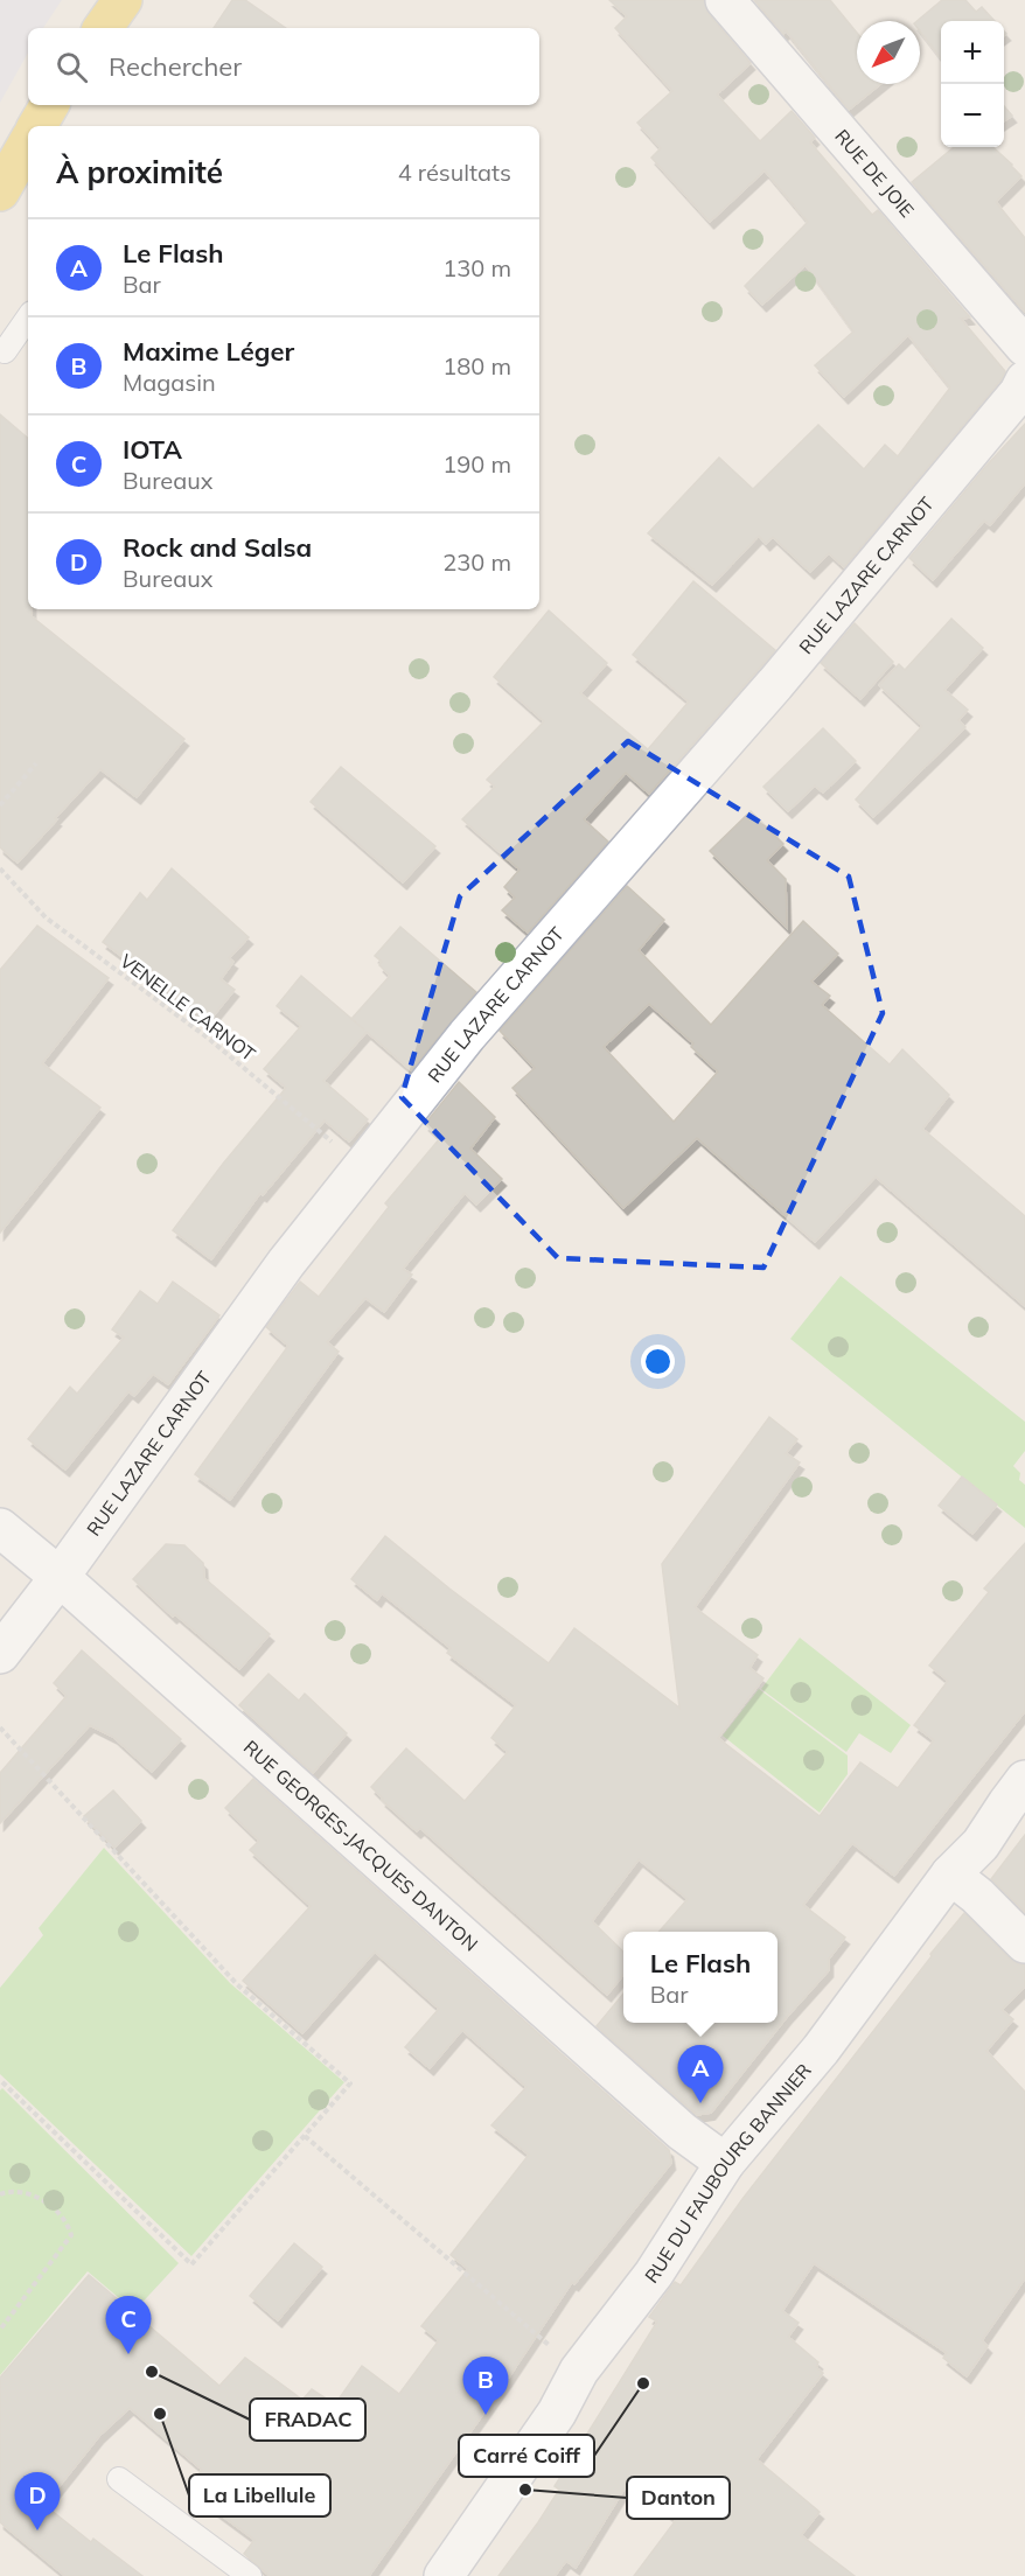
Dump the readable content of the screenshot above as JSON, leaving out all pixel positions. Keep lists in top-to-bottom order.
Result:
{
  "streets": {
    "street": [
      "RUE DE JOIE",
      "RUE LAZARE CARNOT",
      "RUE GEORGES-JACQUES DANTON",
      "RUE DU FAUBOURG BANNIER"
    ],
    "path": ["VENELLE CARNOT"]
  },
  "crossings": [
    ["RUE LAZARE CARNOT", "VENELLE CARNOT"],
    ["RUE LAZARE CARNOT", "RUE GEORGES-JACQUES DANTON"],
    ["RUE GEORGES-JACQUES DANTON", "RUE DU FAUBOURG BANNIER"]
  ],
  "places": [
    "FRADAC",
    "Carré Coiff",
    "La Libellule",
    "Danton"
  ],
  "north": "bottom left",
  "page": {
    "map_buttons": ["+", "−"],
    "search": "Rechercher",
    "heading": ["À proximité", "4 résultats"],
    "list": [
      {
        "mark": "A",
        "name": "Le Flash",
        "note": "Bar",
        "value": "130 m"
      },
      {
        "mark": "B",
        "name": "Maxime Léger",
        "note": "Magasin",
        "value": "180 m"
      },
      {
        "mark": "C",
        "name": "IOTA",
        "note": "Bureaux",
        "value": "190 m"
      },
      {
        "mark": "D",
        "name": "Rock and Salsa",
        "note": "Bureaux",
        "value": "230 m"
      }
    ],
    "popup": ["Le Flash", "Bar"],
    "pins": [
      "A",
      "C",
      "B",
      "D"
    ]
  }
}
